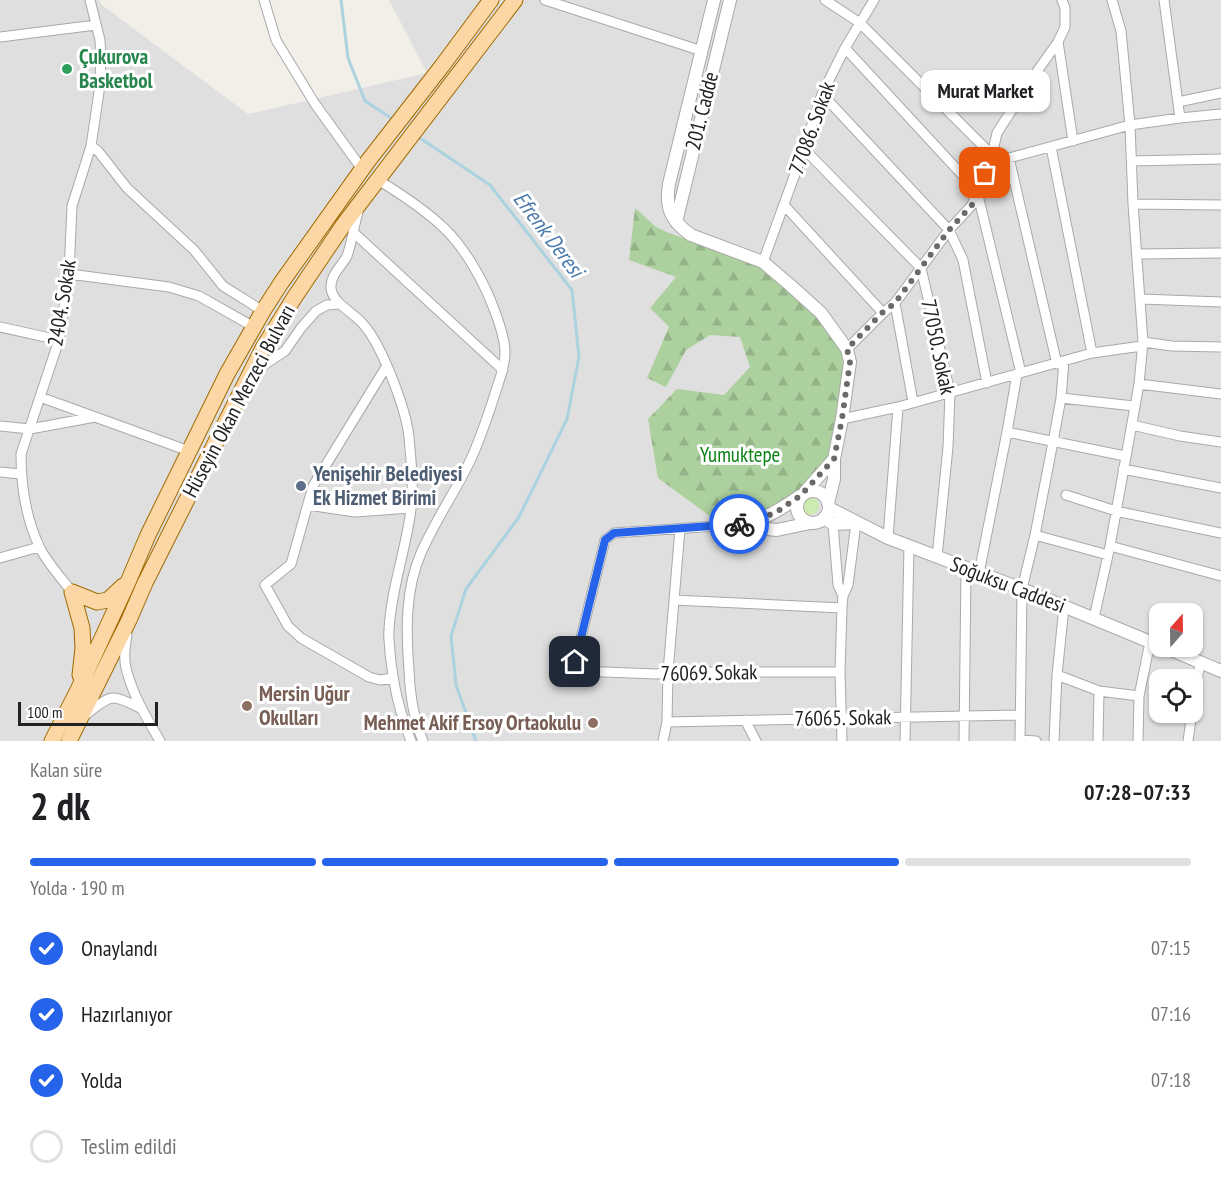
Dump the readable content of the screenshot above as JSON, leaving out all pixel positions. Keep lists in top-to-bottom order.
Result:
{
  "streets": {
    "main road": ["Hüseyin Okan Merzeci Bulvarı"],
    "street": [
      "201. Cadde",
      "77086. Sokak",
      "2404. Sokak",
      "77050. Sokak",
      "Soğuksu Caddesi",
      "76069. Sokak",
      "76065. Sokak"
    ]
  },
  "crossings": [
    ["77050. Sokak", "Soğuksu Caddesi"]
  ],
  "water": ["Efrenk Deresi"],
  "parks": ["Yumuktepe"],
  "places": [
    "Çukurova Basketbol",
    "Murat Market",
    "Yenişehir Belediyesi Ek Hizmet Birimi",
    "Mersin Uğur Okulları",
    "Mehmet Akif Ersoy Ortaokulu"
  ],
  "scale_bar": "100 m",
  "north": "top",
  "page": {
    "bubble": "Murat Market",
    "scale": "100 m",
    "heading": ["2 dk", "Kalan süre", "07:28–07:33"],
    "bar": "Yolda · 190 m",
    "list": [
      ["Onaylandı", "07:15"],
      ["Hazırlanıyor", "07:16"],
      ["Yolda", "07:18"],
      "Teslim edildi"
    ]
  }
}
